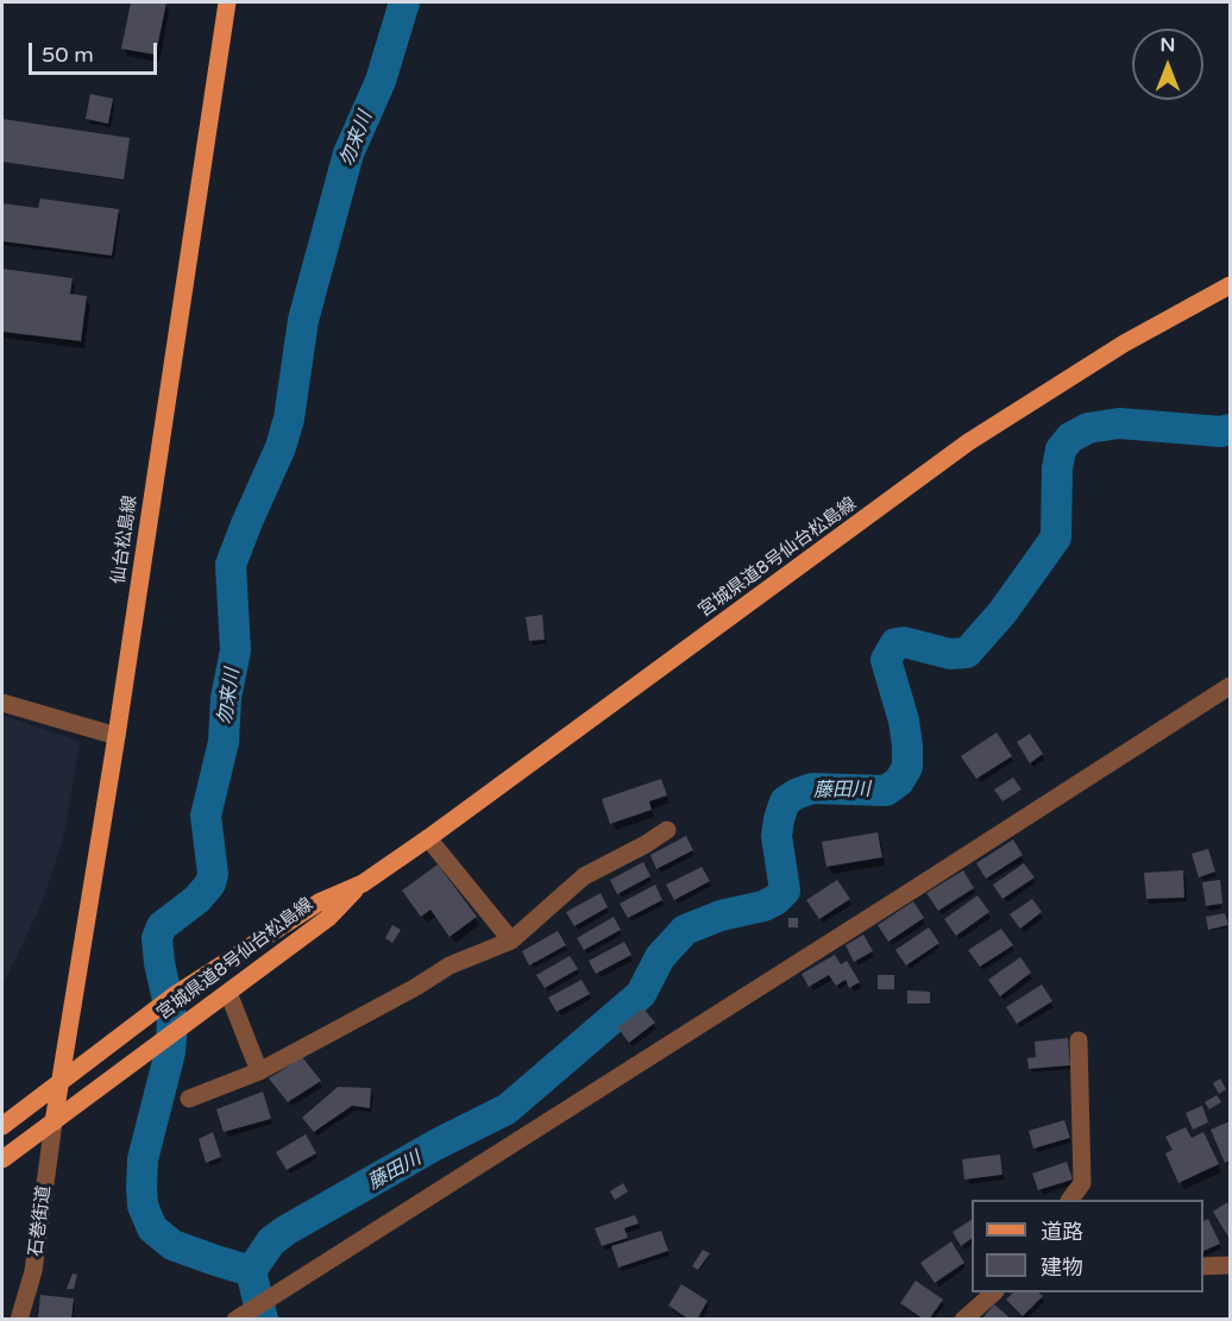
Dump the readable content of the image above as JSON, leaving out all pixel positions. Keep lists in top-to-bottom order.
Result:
{
  "streets": {
    "main road": ["仙台松島線", "宮城県道8号仙台松島線"],
    "street": ["石巻街道"]
  },
  "crossings": [
    ["仙台松島線", "宮城県道8号仙台松島線"],
    ["仙台松島線", "石巻街道"],
    ["宮城県道8号仙台松島線", "石巻街道"]
  ],
  "water": ["勿来川", "藤田川"],
  "legend": ["道路", "建物"],
  "scale_bar": "50 m",
  "north": "top"
}
